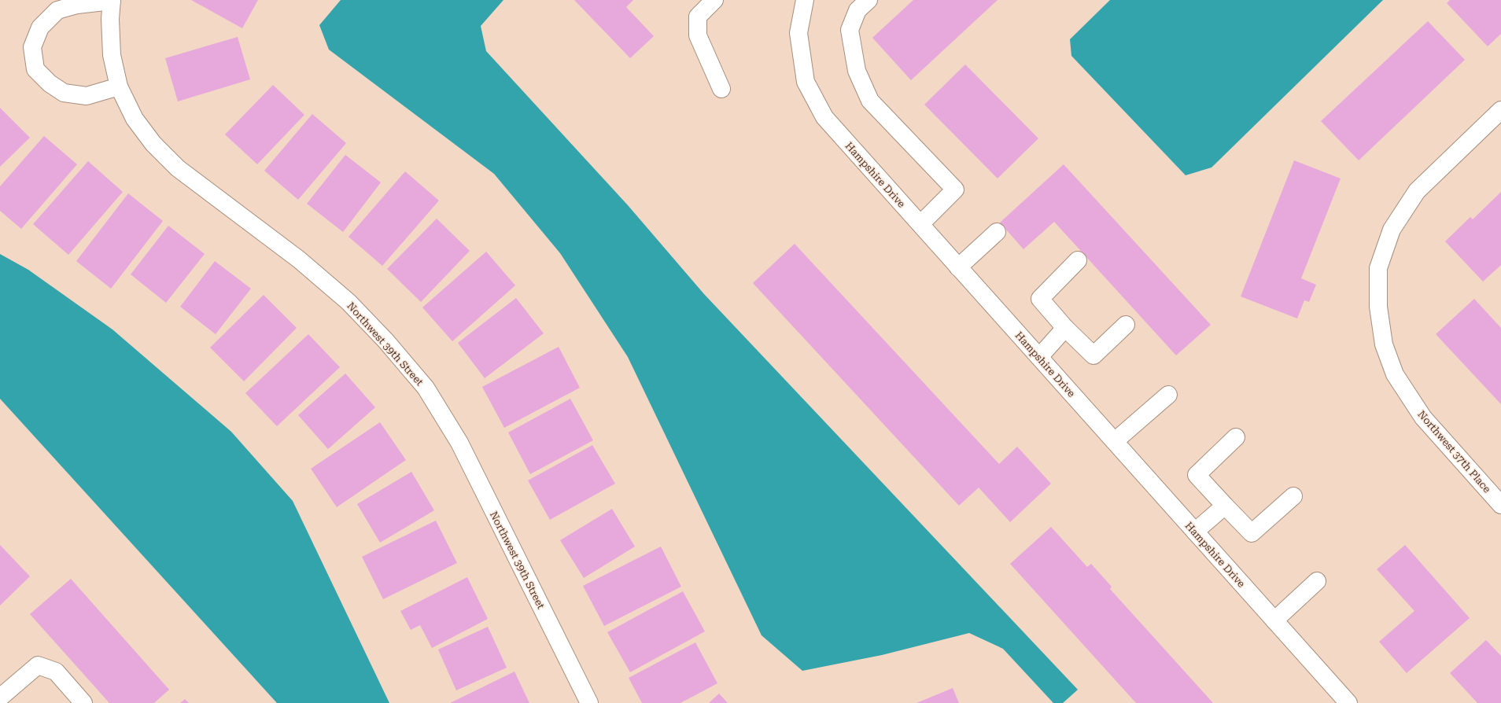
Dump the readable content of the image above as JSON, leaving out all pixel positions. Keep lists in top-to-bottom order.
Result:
{
  "streets": {
    "street": ["Hampshire Drive", "Northwest 39th Street", "Northwest 37th Place"]
  }
}
